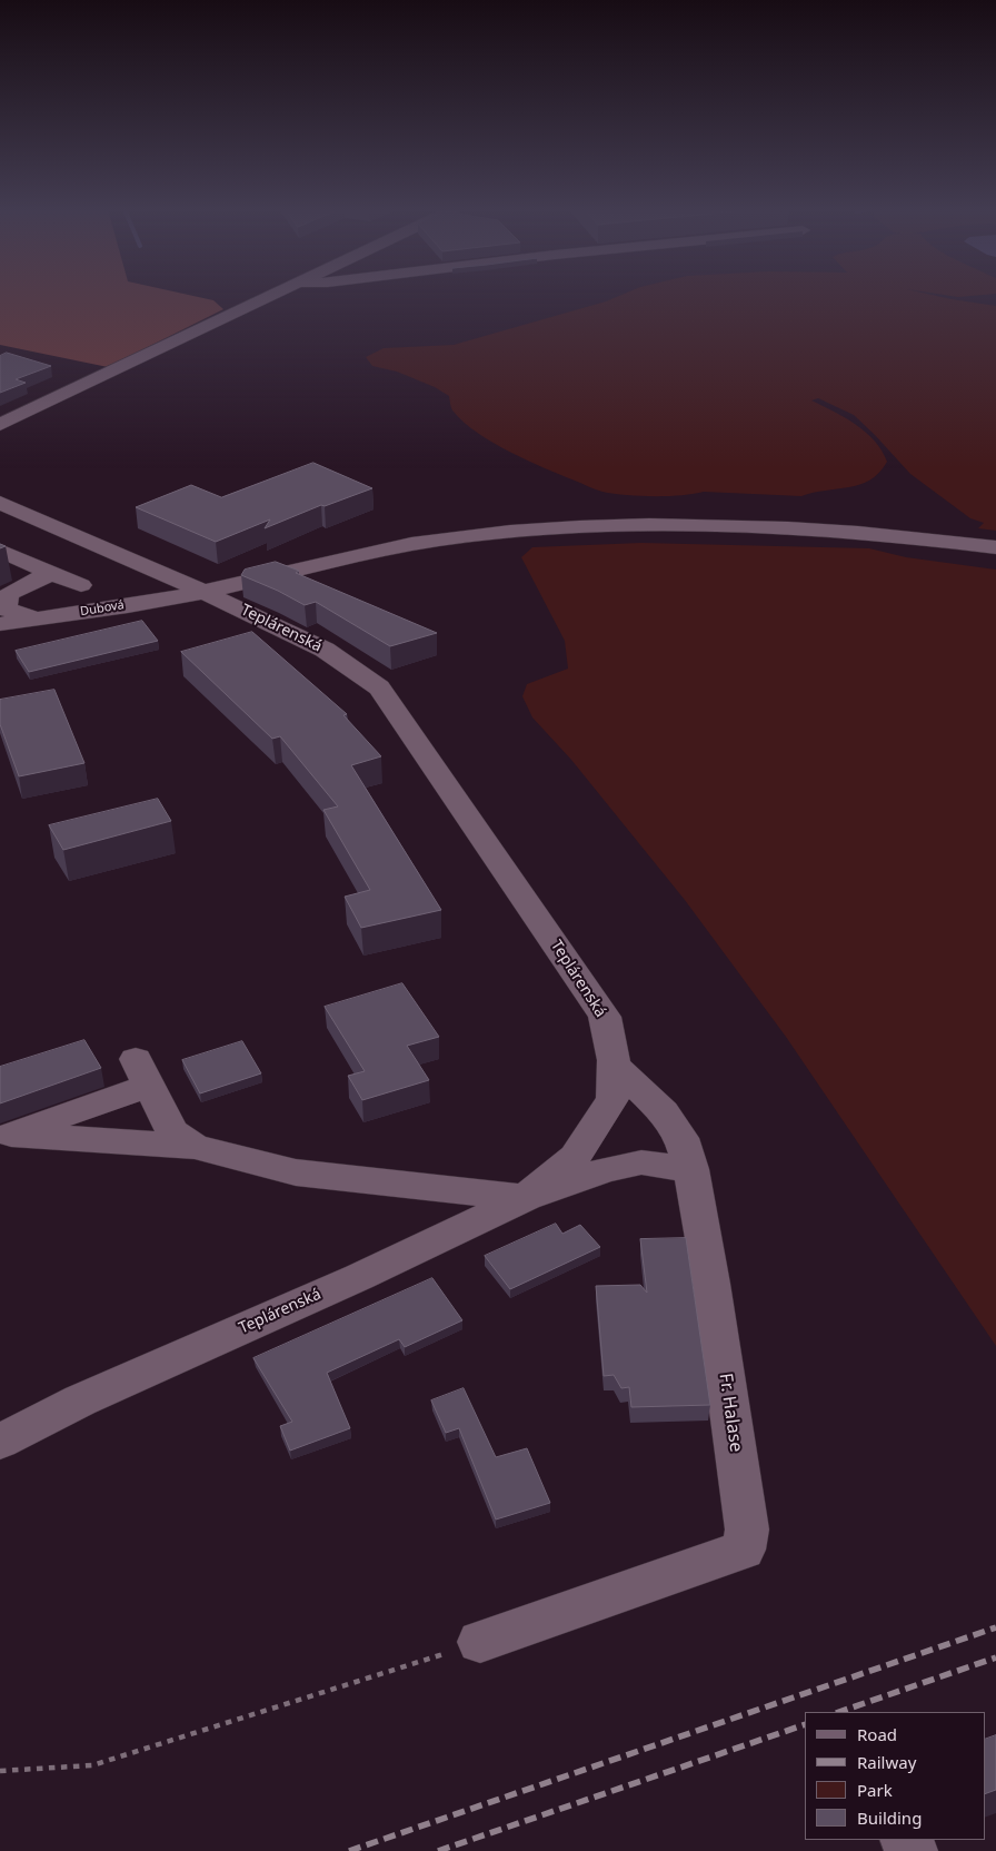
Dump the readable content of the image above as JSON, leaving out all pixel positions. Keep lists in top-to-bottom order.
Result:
{
  "streets": {
    "street": ["Dubová", "Teplárenská", "Fr. Halase"]
  },
  "crossings": [
    ["Dubová", "Teplárenská"]
  ],
  "legend": [
    "Road",
    "Railway",
    "Park",
    "Building"
  ]
}
